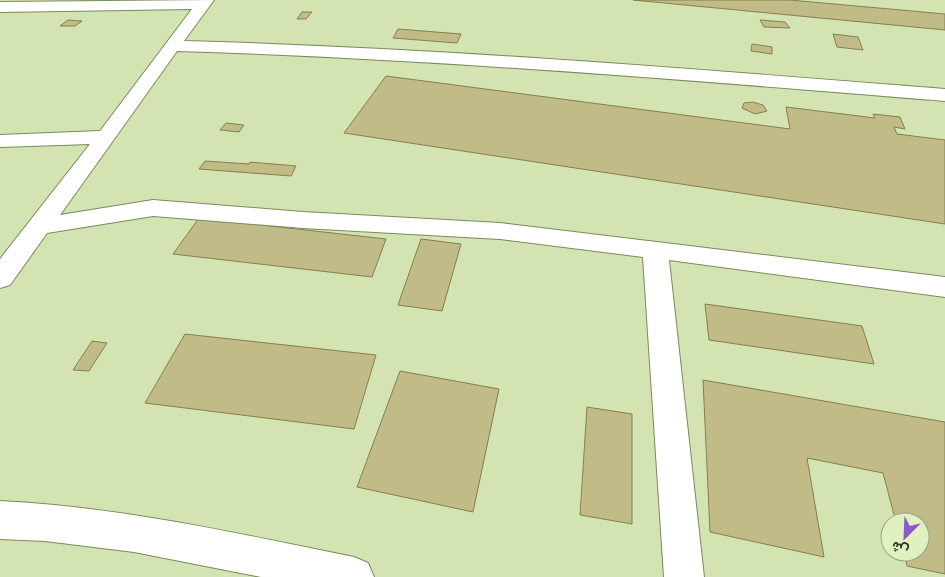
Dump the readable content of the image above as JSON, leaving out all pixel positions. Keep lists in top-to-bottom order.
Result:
{
  "north": "bottom left"
}
